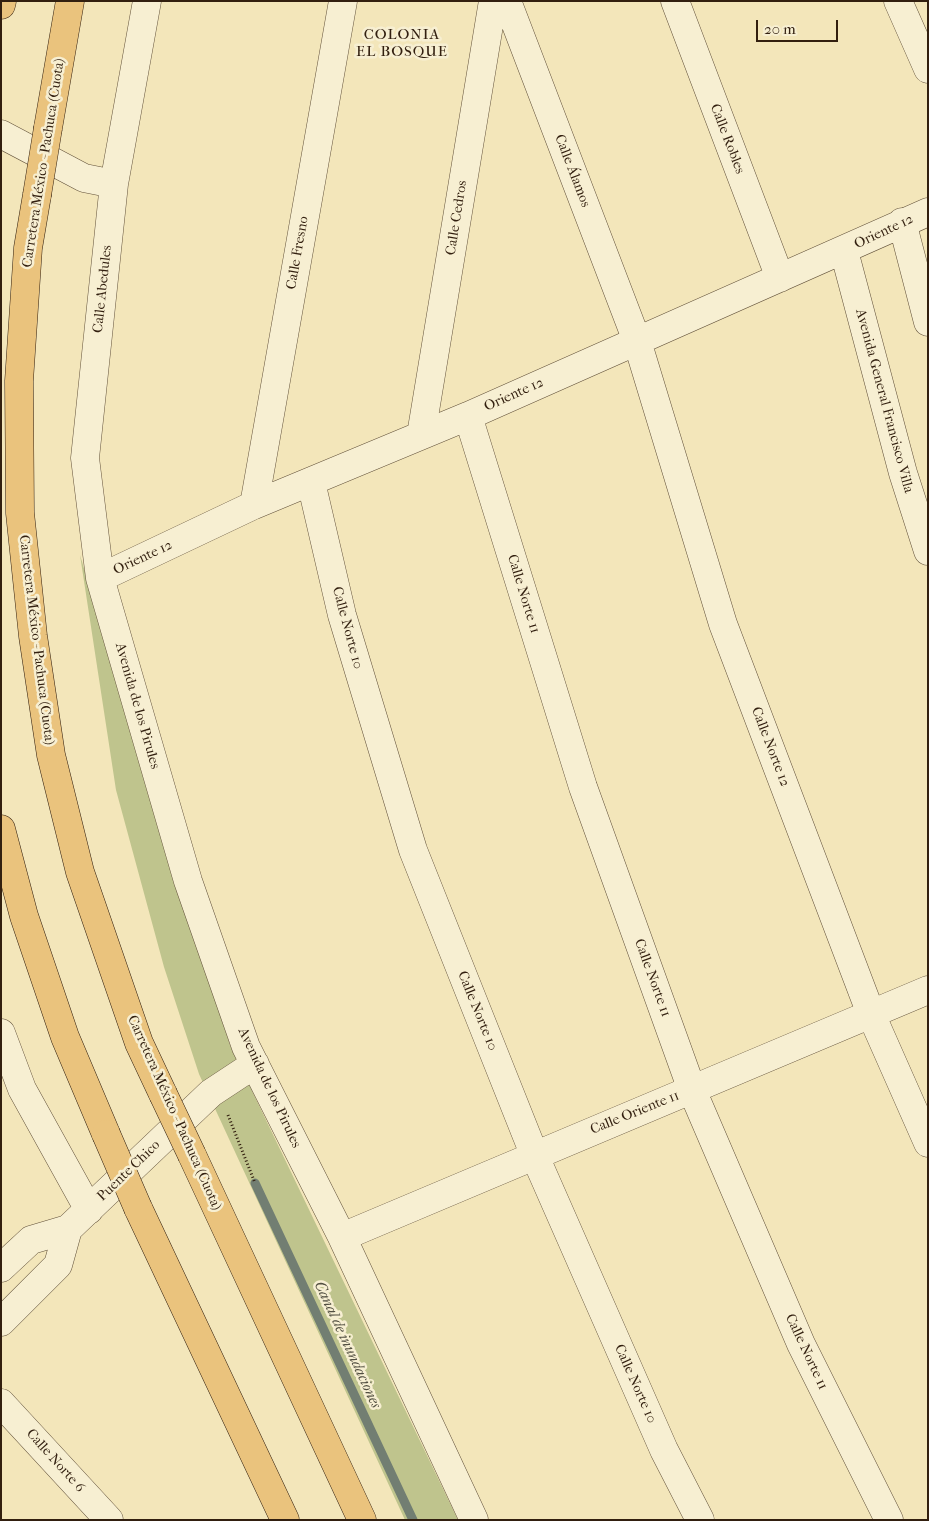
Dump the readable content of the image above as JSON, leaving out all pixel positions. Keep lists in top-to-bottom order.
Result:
{
  "streets": {
    "highway": ["Carretera México - Pachuca (Cuota)"],
    "street": [
      "Calle Robles",
      "Calle Álamos",
      "Calle Cedros",
      "Oriente 12",
      "Calle Fresno",
      "Calle Abedules",
      "Avenida General Francisco Villa",
      "Calle Norte 11",
      "Calle Norte 10",
      "Avenida de los Pirules",
      "Calle Norte 12",
      "Calle Oriente 11",
      "Puente Chico",
      "Calle Norte 6"
    ]
  },
  "crossings": [
    ["Calle Robles", "Oriente 12"],
    ["Calle Álamos", "Oriente 12"],
    ["Calle Álamos", "Calle Norte 12"],
    ["Calle Cedros", "Oriente 12"],
    ["Oriente 12", "Calle Fresno"],
    ["Oriente 12", "Calle Abedules"],
    ["Oriente 12", "Avenida General Francisco Villa"],
    ["Oriente 12", "Calle Norte 11"],
    ["Oriente 12", "Calle Norte 10"],
    ["Oriente 12", "Avenida de los Pirules"],
    ["Oriente 12", "Calle Norte 12"],
    ["Calle Abedules", "Avenida de los Pirules"],
    ["Calle Norte 11", "Calle Oriente 11"],
    ["Calle Norte 10", "Calle Oriente 11"],
    ["Avenida de los Pirules", "Calle Oriente 11"],
    ["Avenida de los Pirules", "Puente Chico"],
    ["Calle Norte 12", "Calle Oriente 11"]
  ],
  "districts": ["COLONIA EL BOSQUE"],
  "water": ["Canal de inundaciones"],
  "scale_bar": "20 m"
}
